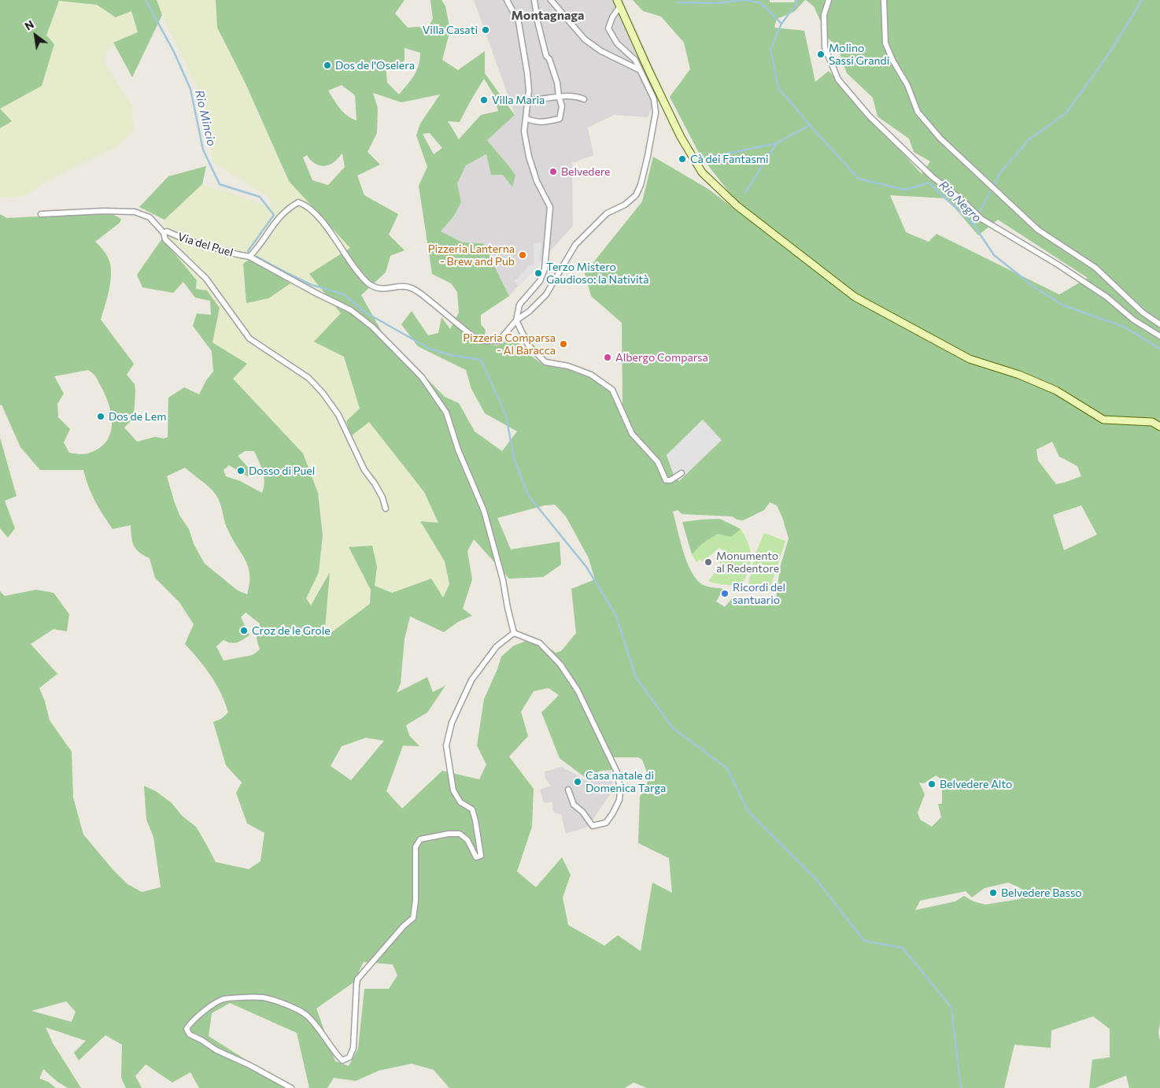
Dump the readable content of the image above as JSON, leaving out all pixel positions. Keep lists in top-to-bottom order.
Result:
{
  "streets": {
    "street": ["Via del Puel"]
  },
  "districts": ["Montagnaga"],
  "water": ["Rio Mincio", "Rio Negro"],
  "places": [
    "Villa Casati",
    "Molino Sassi Grandi",
    "Dos de l'Oselera",
    "Villa Maria",
    "Cà dei Fantasmi",
    "Belvedere",
    "Pizzeria Lanterna - Brew and Pub",
    "Terzo Mistero Gaudioso: la Natività",
    "Pizzeria Comparsa - Al Baracca",
    "Albergo Comparsa",
    "Dos de Lem",
    "Dosso di Puel",
    "Monumento al Redentore",
    "Ricordi del santuario",
    "Croz de le Grole",
    "Casa natale di Domenica Targa",
    "Belvedere Alto",
    "Belvedere Basso"
  ],
  "north": "top left"
}
